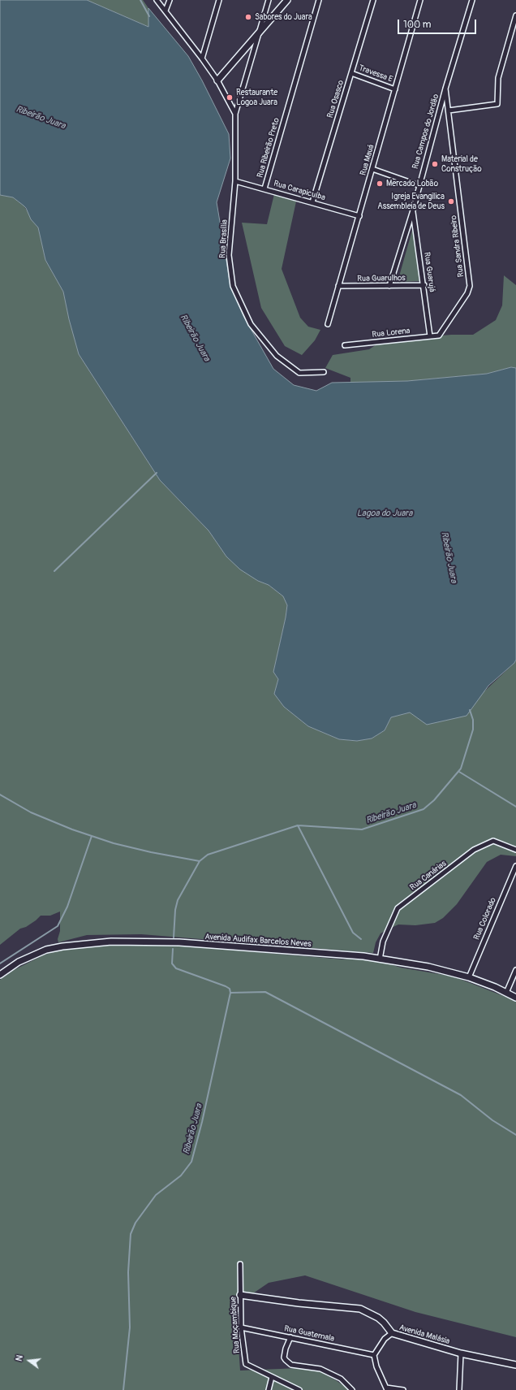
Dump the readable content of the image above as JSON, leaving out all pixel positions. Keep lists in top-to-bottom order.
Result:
{
  "streets": {
    "main road": ["Avenida Audifax Barcelos Neves", "Avenida Malásia"],
    "street": [
      "Travessa E",
      "Rua Osasco",
      "Rua Campos do Jordão",
      "Rua Ribeirão Preto",
      "Rua Mauá",
      "Rua Carapicuíba",
      "Rua Brasília",
      "Rua Sandra Ribeiro",
      "Rua Guarujá",
      "Rua Guarulhos",
      "Rua Lorena",
      "Rua Canárias",
      "Rua Colorado",
      "Rua Moçambique",
      "Rua Guatemala"
    ]
  },
  "crossings": [
    ["Travessa E", "Rua Osasco"],
    ["Travessa E", "Rua Mauá"],
    ["Rua Osasco", "Rua Carapicuíba"],
    ["Rua Campos do Jordão", "Rua Sandra Ribeiro"],
    ["Rua Campos do Jordão", "Rua Guarujá"],
    ["Rua Campos do Jordão", "Rua Guarulhos"],
    ["Rua Ribeirão Preto", "Rua Carapicuíba"],
    ["Rua Mauá", "Rua Carapicuíba"],
    ["Rua Mauá", "Rua Guarulhos"],
    ["Rua Carapicuíba", "Rua Brasília"],
    ["Rua Sandra Ribeiro", "Rua Lorena"],
    ["Rua Guarujá", "Rua Guarulhos"],
    ["Rua Guarujá", "Rua Lorena"],
    ["Rua Canárias", "Avenida Audifax Barcelos Neves"],
    ["Rua Colorado", "Avenida Audifax Barcelos Neves"],
    ["Rua Moçambique", "Rua Guatemala"],
    ["Rua Moçambique", "Avenida Malásia"]
  ],
  "water": ["Ribeirão Juara", "Lagoa do Juara"],
  "places": [
    "Sabores do Juara",
    "Restaurante Logoa Juara",
    "Material de Construção",
    "Mercado Lobão",
    "Igreja Evangilica Assembleia de Deus"
  ],
  "scale_bar": "100 m",
  "north": "left"
}
